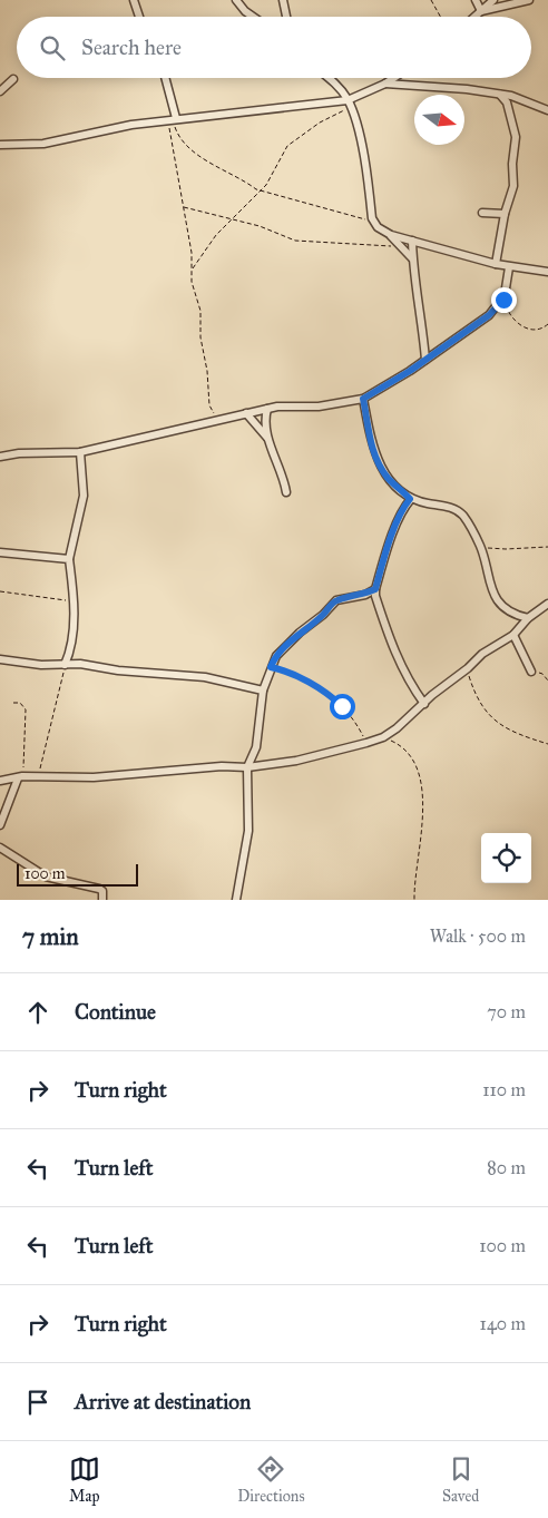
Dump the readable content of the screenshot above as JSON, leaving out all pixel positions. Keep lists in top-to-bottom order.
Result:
{
  "scale_bar": "100 m",
  "north": "right",
  "page": {
    "search": "Search here",
    "scale": "100 m",
    "heading": ["7 min", "Walk · 500 m"],
    "list": [
      ["Continue", "70 m"],
      ["Turn right", "110 m"],
      ["Turn left", "80 m"],
      ["Turn left", "100 m"],
      ["Turn right", "140 m"],
      "Arrive at destination"
    ],
    "nav": ["Map", "Directions", "Saved"]
  }
}
